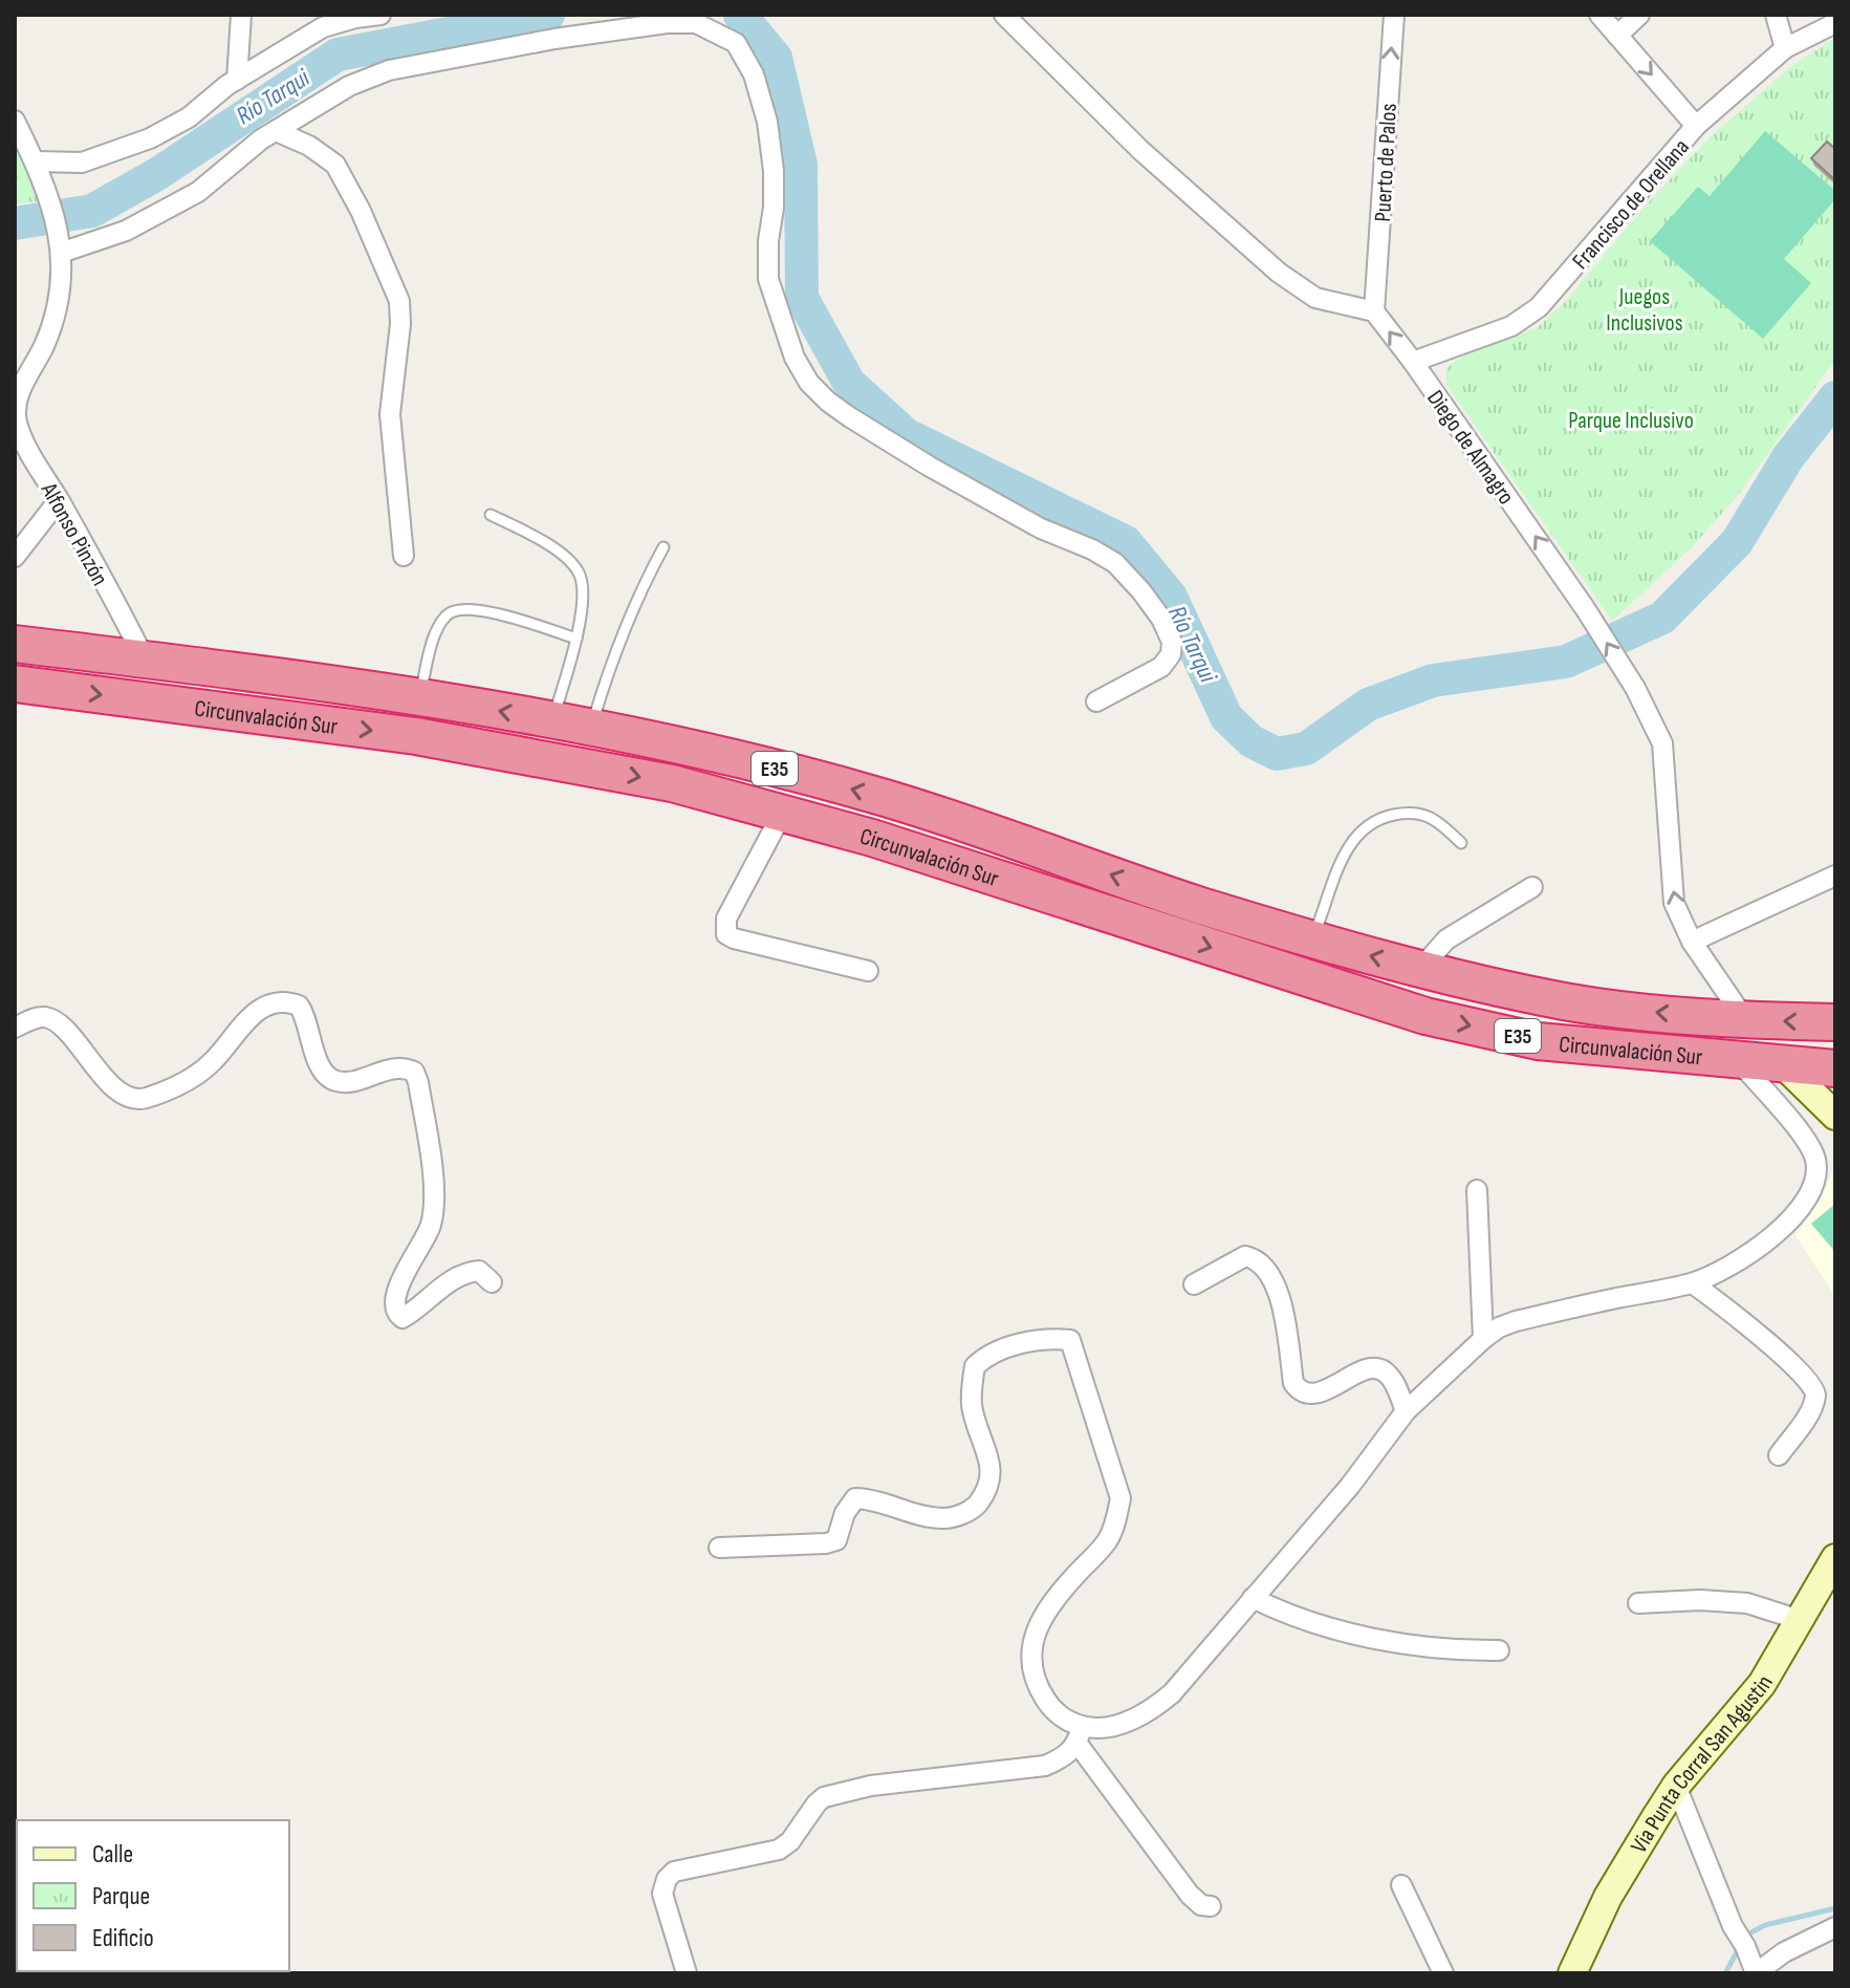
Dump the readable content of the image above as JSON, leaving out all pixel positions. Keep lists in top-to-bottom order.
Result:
{
  "streets": {
    "highway": ["Circunvalación Sur", "E35"],
    "street": [
      "Puerto de Palos",
      "Francisco de Orellana",
      "Diego de Almagro",
      "Alfonso Pinzón",
      "Via Punta Corral San Agustin"
    ]
  },
  "crossings": [
    ["Puerto de Palos", "Diego de Almagro"],
    ["Francisco de Orellana", "Diego de Almagro"],
    ["Diego de Almagro", "Circunvalación Sur"],
    ["Alfonso Pinzón", "Circunvalación Sur"]
  ],
  "one_way": ["Puerto de Palos", "Diego de Almagro"],
  "water": ["Río Tarqui"],
  "parks": ["Juegos Inclusivos", "Parque Inclusivo"],
  "legend": ["Calle", "Parque", "Edificio"]
}
